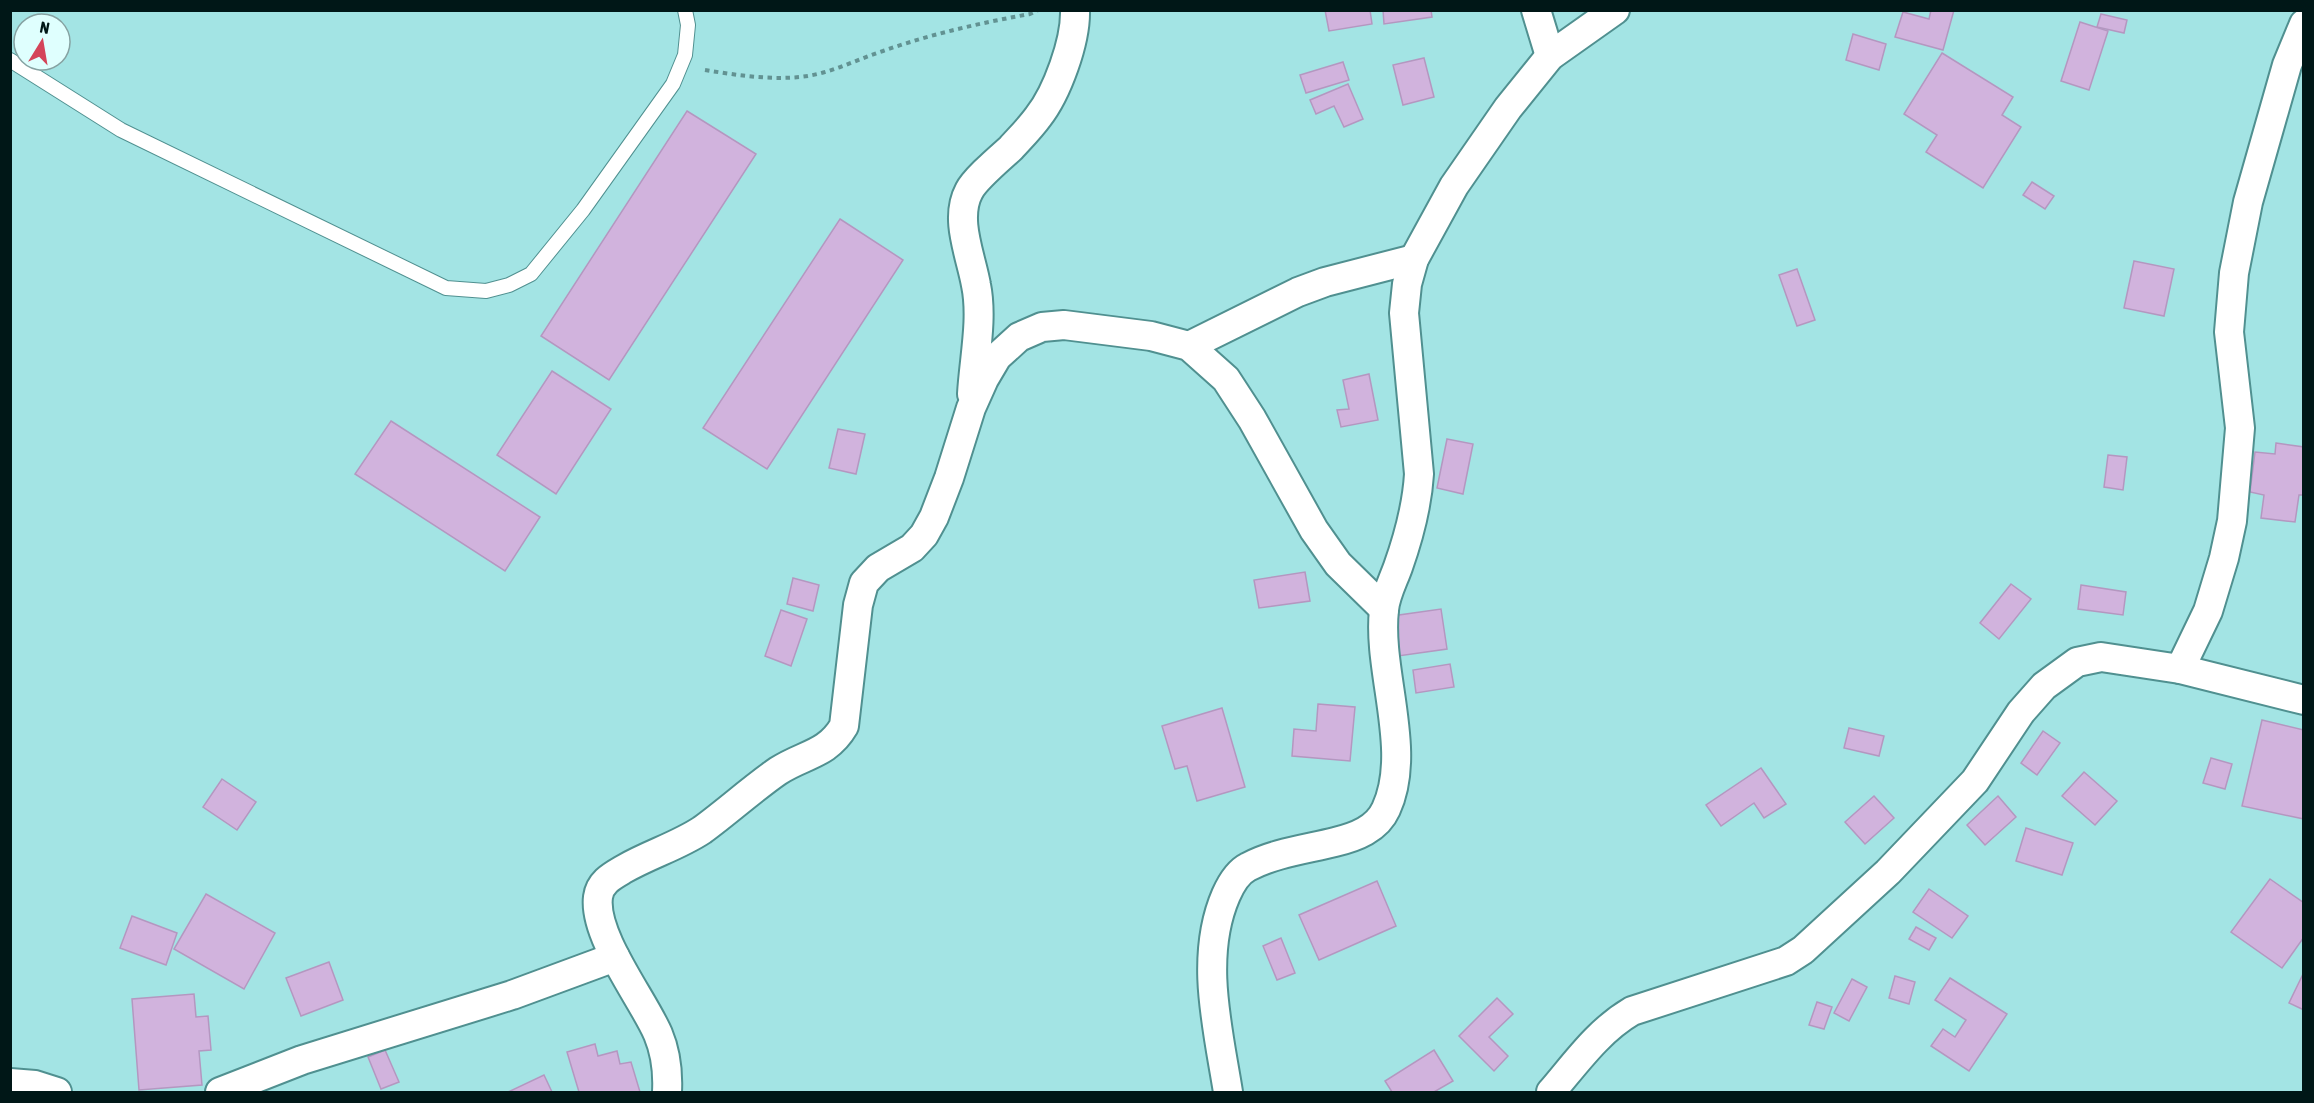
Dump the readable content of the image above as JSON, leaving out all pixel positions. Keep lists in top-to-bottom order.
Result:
{
  "north": "top"
}
